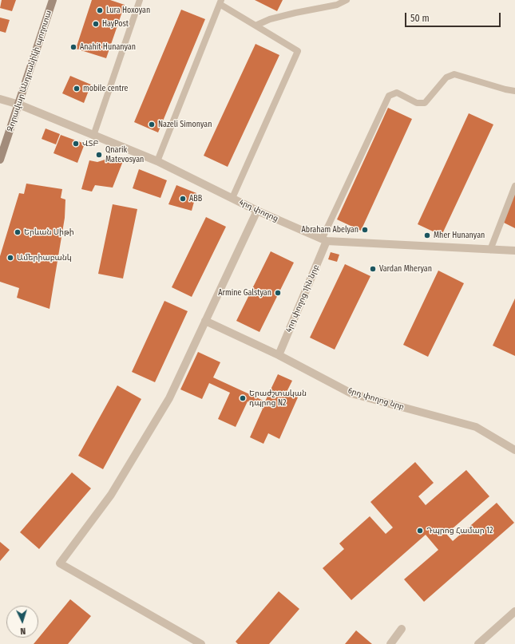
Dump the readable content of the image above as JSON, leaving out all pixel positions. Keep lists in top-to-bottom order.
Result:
{
  "streets": {
    "main road": ["Զորավար Անդրանիկի պողոտա"],
    "street": ["4րդ փողոց", "4րդ փողոց 1ին նրբ", "6րդ փողոց նրբ"]
  },
  "crossings": [
    ["Զորավար Անդրանիկի պողոտա", "4րդ փողոց"],
    ["4րդ փողոց", "4րդ փողոց 1ին նրբ"],
    ["4րդ փողոց 1ին նրբ", "6րդ փողոց նրբ"]
  ],
  "places": [
    "Lura Hoxoyan",
    "HayPost",
    "Anahit Hunanyan",
    "mobile centre",
    "Nazeli Simonyan",
    "ՎՏԲ",
    "Qnarik Matevosyan",
    "ABB",
    "Abraham Abelyan",
    "Երևան Սիթի",
    "Mher Hunanyan",
    "Ամերիաբանկ",
    "Vardan Mheryan",
    "Armine Galstyan",
    "Երաժշտական դպրոց N2",
    "Դպրոց Համար 12"
  ],
  "scale_bar": "50 m",
  "north": "bottom"
}
